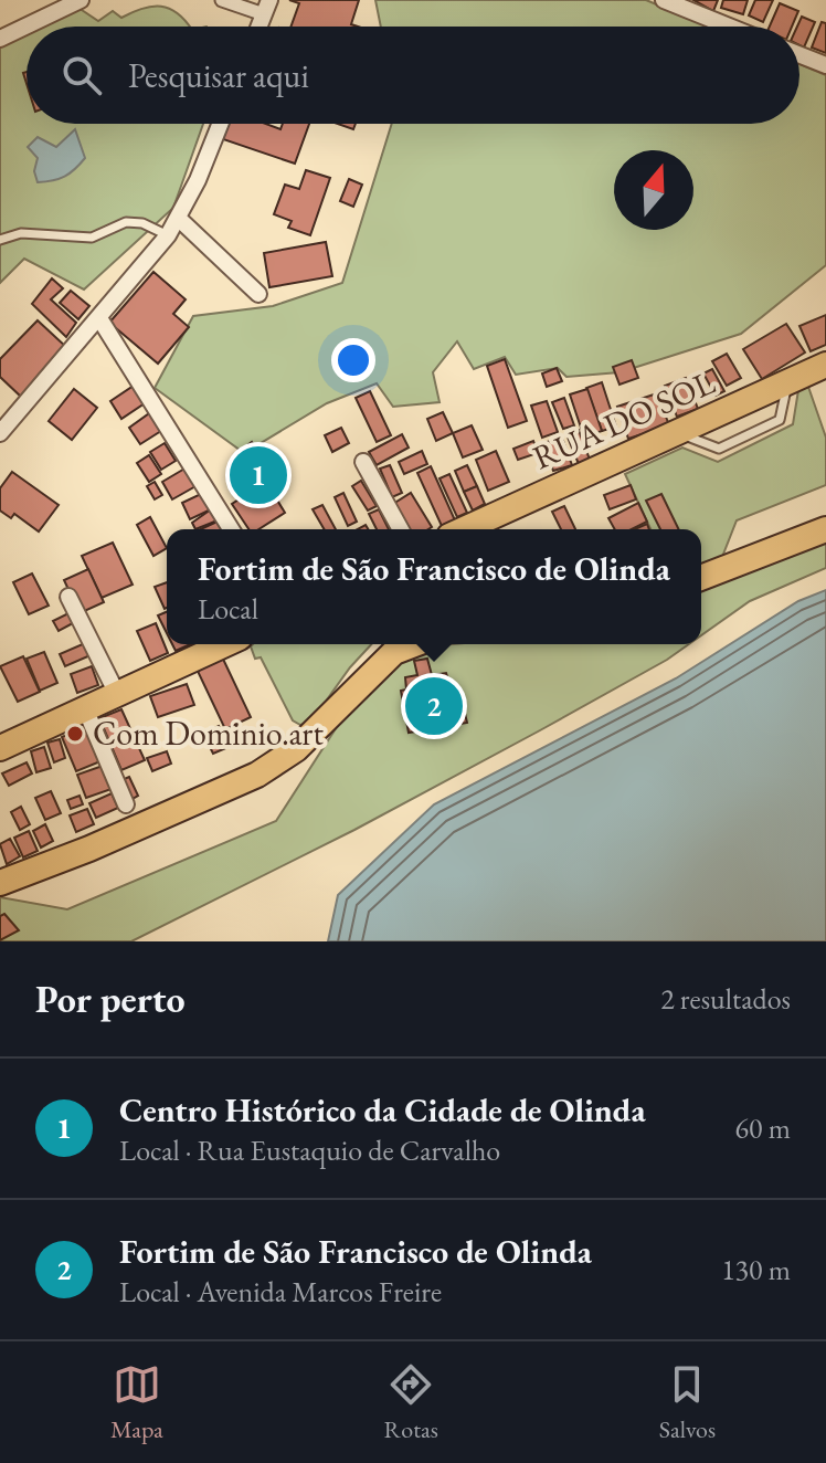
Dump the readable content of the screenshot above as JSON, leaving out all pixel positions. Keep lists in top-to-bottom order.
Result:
{
  "streets": {
    "main road": ["RUA DO SOL"]
  },
  "places": ["Com Dominio.art"],
  "north": "top",
  "page": {
    "search": "Pesquisar aqui",
    "pins": ["1", "2"],
    "popup": ["Fortim de São Francisco de Olinda", "Local"],
    "heading": ["Por perto", "2 resultados"],
    "list": [
      {
        "mark": "1",
        "name": "Centro Histórico da Cidade de Olinda",
        "note": "Local · Rua Eustaquio de Carvalho",
        "value": "60 m"
      },
      {
        "mark": "2",
        "name": "Fortim de São Francisco de Olinda",
        "note": "Local · Avenida Marcos Freire",
        "value": "130 m"
      }
    ],
    "nav": ["Mapa", "Rotas", "Salvos"]
  }
}
